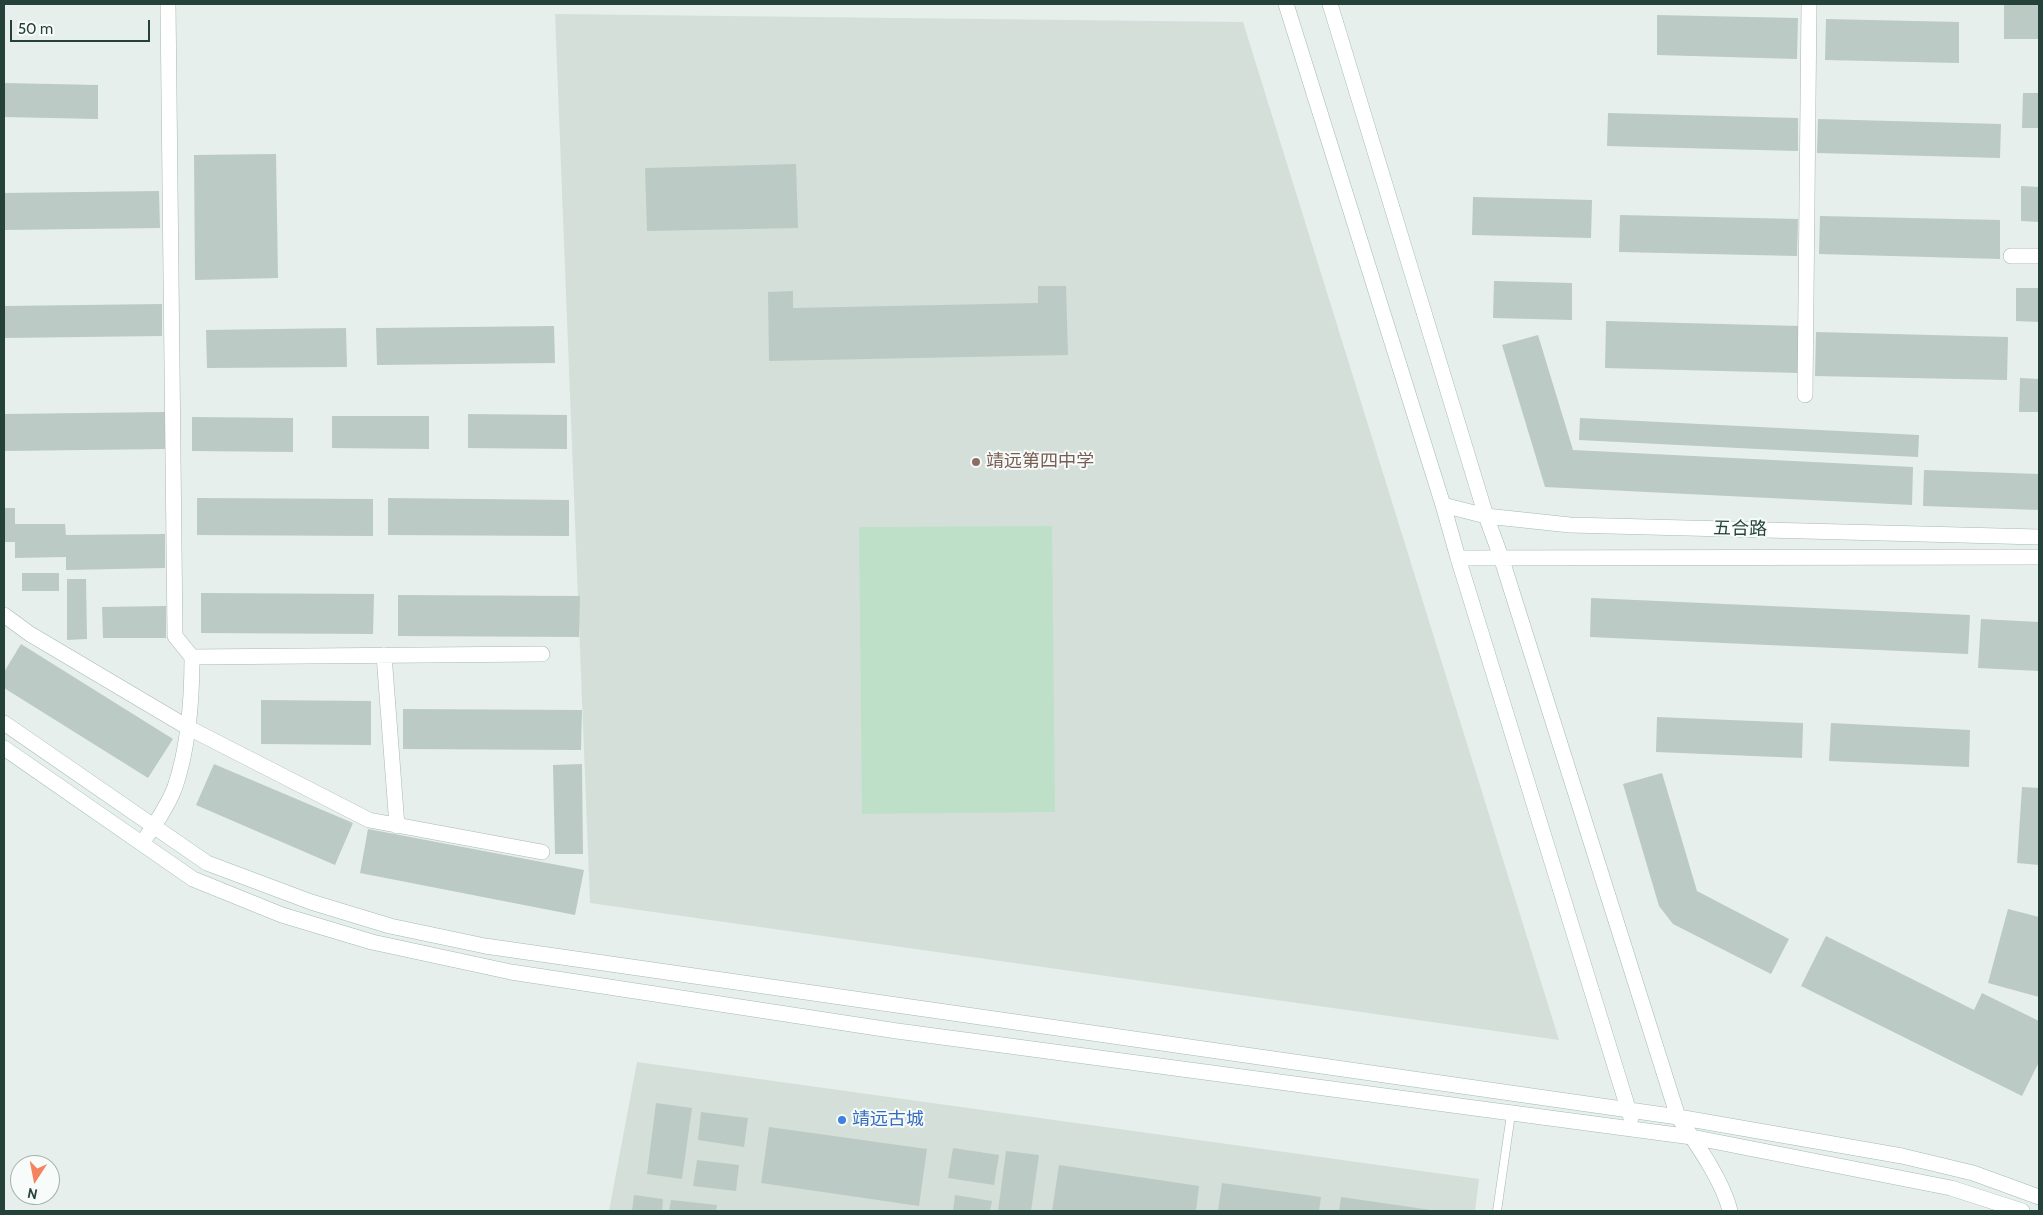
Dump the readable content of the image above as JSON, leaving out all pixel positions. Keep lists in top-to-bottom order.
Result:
{
  "streets": {
    "main road": ["五合路"]
  },
  "places": ["靖远第四中学", "靖远古城"],
  "scale_bar": "50 m",
  "north": "bottom"
}
